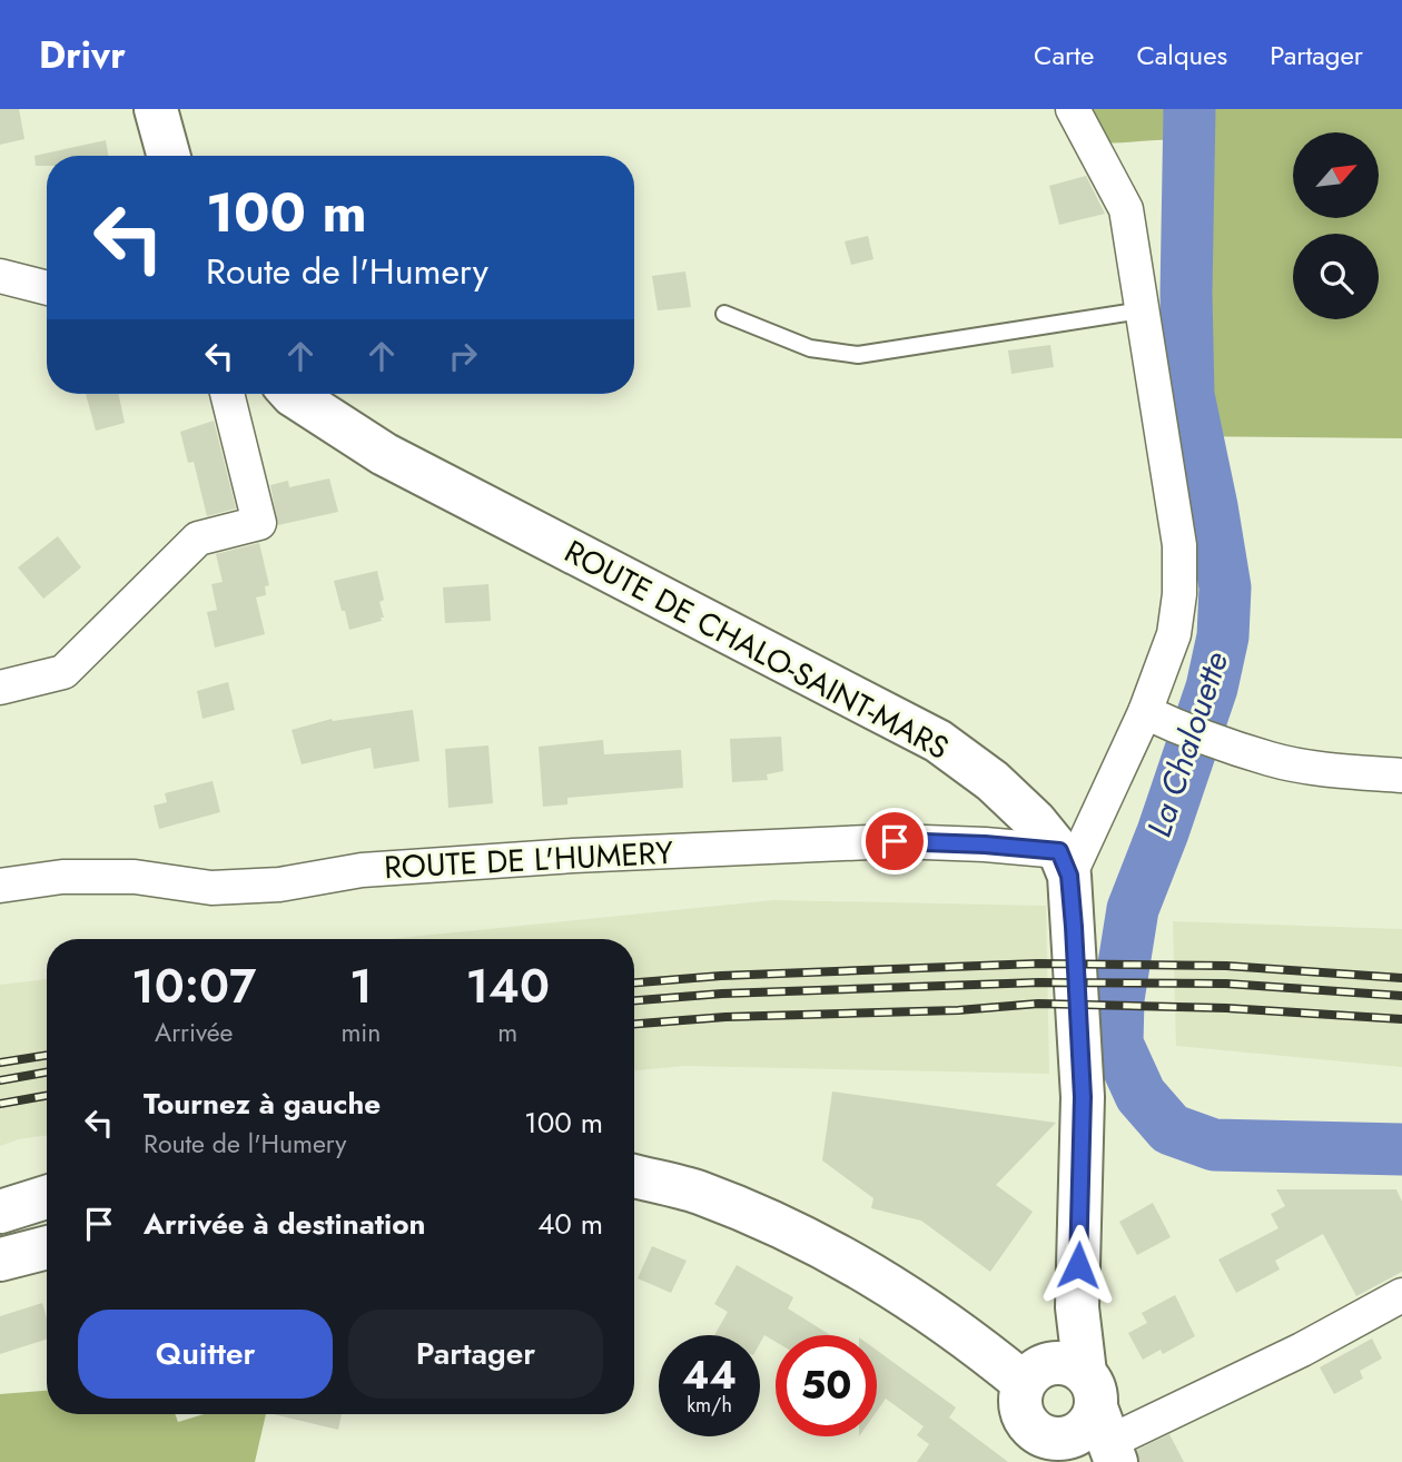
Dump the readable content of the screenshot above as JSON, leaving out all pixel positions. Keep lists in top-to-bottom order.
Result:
{
  "streets": {
    "main road": ["ROUTE DE CHALO-SAINT-MARS"],
    "street": ["ROUTE DE L'HUMERY"]
  },
  "crossings": [
    ["ROUTE DE CHALO-SAINT-MARS", "ROUTE DE L'HUMERY"]
  ],
  "water": ["La Chalouette"],
  "north": "top right",
  "page": {
    "header": "Drivr",
    "nav": ["Carte", "Calques", "Partager"],
    "turn": ["100 m", "Route de l'Humery"],
    "eta": [
      "10:07",
      "Arrivée",
      "1",
      "min",
      "140",
      "m"
    ],
    "list": [
      {
        "name": "Tournez à gauche",
        "note": "Route de l'Humery",
        "value": "100 m"
      },
      {
        "name": "Arrivée à destination",
        "value": "40 m"
      }
    ],
    "buttons": ["Quitter", "Partager"],
    "speed": "44 km/h",
    "limit": "50"
  }
}
